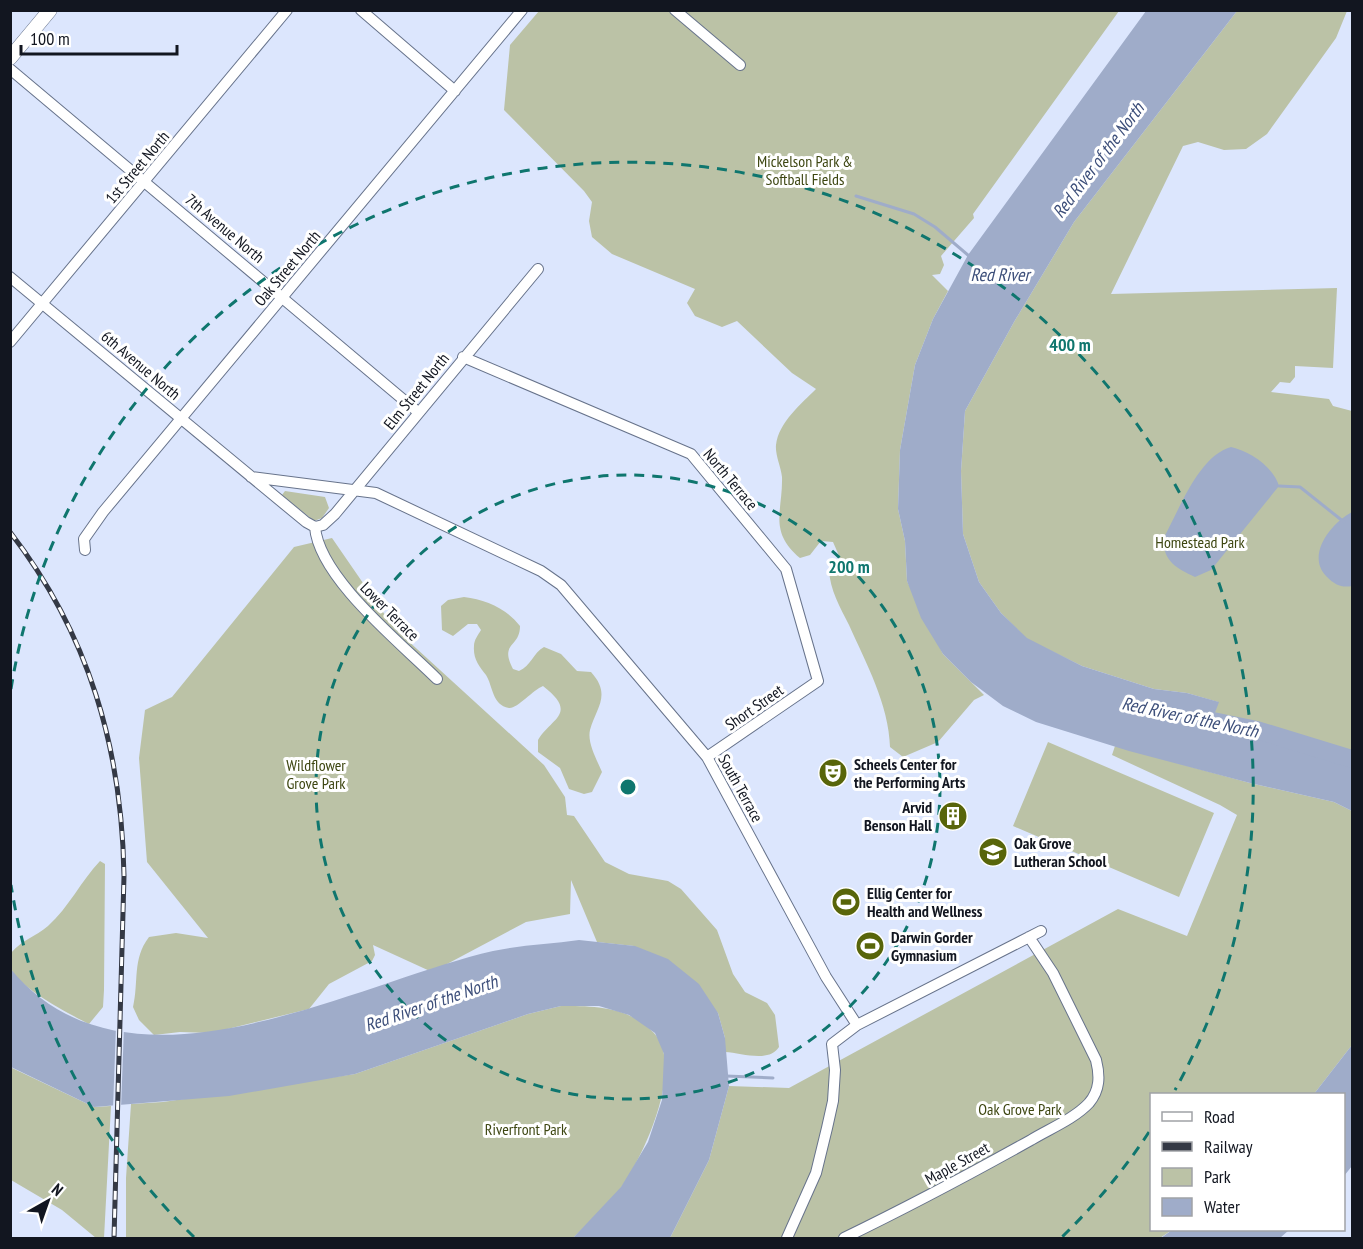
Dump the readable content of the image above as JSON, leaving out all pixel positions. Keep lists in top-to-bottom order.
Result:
{
  "streets": {
    "street": [
      "1st Street North",
      "7th Avenue North",
      "Oak Street North",
      "6th Avenue North",
      "Elm Street North",
      "North Terrace",
      "Lower Terrace",
      "Short Street",
      "South Terrace",
      "Maple Street"
    ]
  },
  "crossings": [
    ["1st Street North", "7th Avenue North"],
    ["1st Street North", "6th Avenue North"],
    ["7th Avenue North", "Oak Street North"],
    ["7th Avenue North", "Elm Street North"],
    ["Oak Street North", "6th Avenue North"],
    ["6th Avenue North", "Elm Street North"],
    ["6th Avenue North", "Lower Terrace"],
    ["Elm Street North", "North Terrace"],
    ["Elm Street North", "Lower Terrace"],
    ["Elm Street North", "South Terrace"],
    ["North Terrace", "Short Street"],
    ["Short Street", "South Terrace"]
  ],
  "water": ["Red River of the North", "Red River"],
  "parks": [
    "Mickelson Park & Softball Fields",
    "Homestead Park",
    "Wildflower Grove Park",
    "Oak Grove Park",
    "Riverfront Park"
  ],
  "places": {
    "theatre": ["Scheels Center for the Performing Arts"],
    "building": ["Arvid Benson Hall"],
    "school or university": ["Oak Grove Lutheran School"],
    "sports": ["Ellig Center for Health and Wellness", "Darwin Gorder Gymnasium"]
  },
  "legend": [
    "Road",
    "Railway",
    "Park",
    "Water"
  ],
  "scale_bar": "100 m",
  "north": "top right",
  "rings": ["400 m", "200 m"]
}
